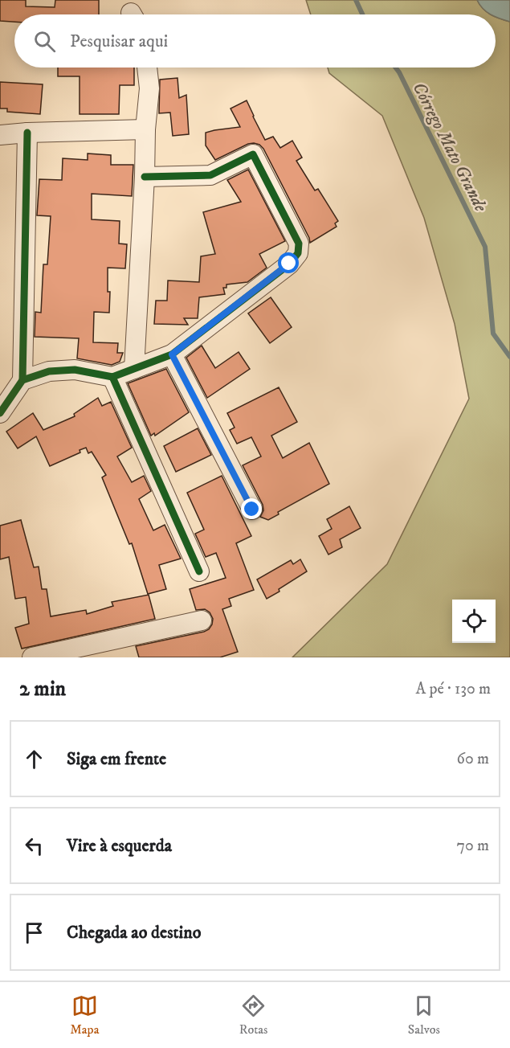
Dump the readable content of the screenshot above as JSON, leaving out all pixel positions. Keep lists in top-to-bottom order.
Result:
{
  "water": ["Córrego Mato Grande"],
  "page": {
    "search": "Pesquisar aqui",
    "heading": ["2 min", "A pé · 130 m"],
    "list": [
      ["Siga em frente", "60 m"],
      ["Vire à esquerda", "70 m"],
      "Chegada ao destino"
    ],
    "nav": ["Mapa", "Rotas", "Salvos"]
  }
}
